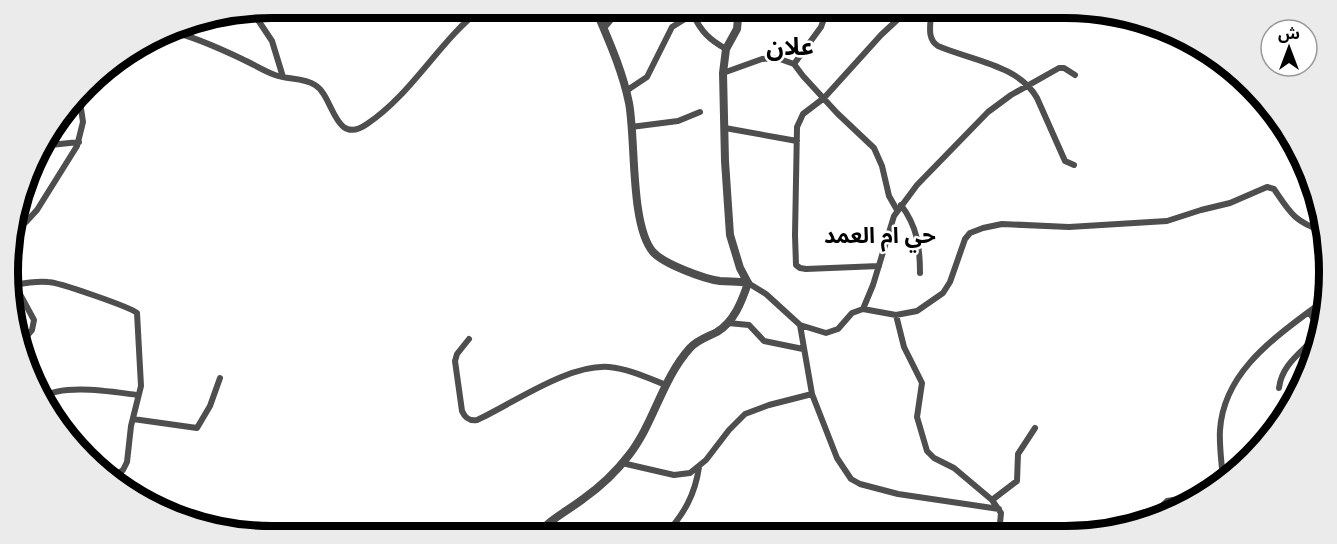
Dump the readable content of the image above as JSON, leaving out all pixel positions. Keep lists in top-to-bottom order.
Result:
{
  "districts": ["علان", "حي ام العمد"],
  "north": "top"
}
